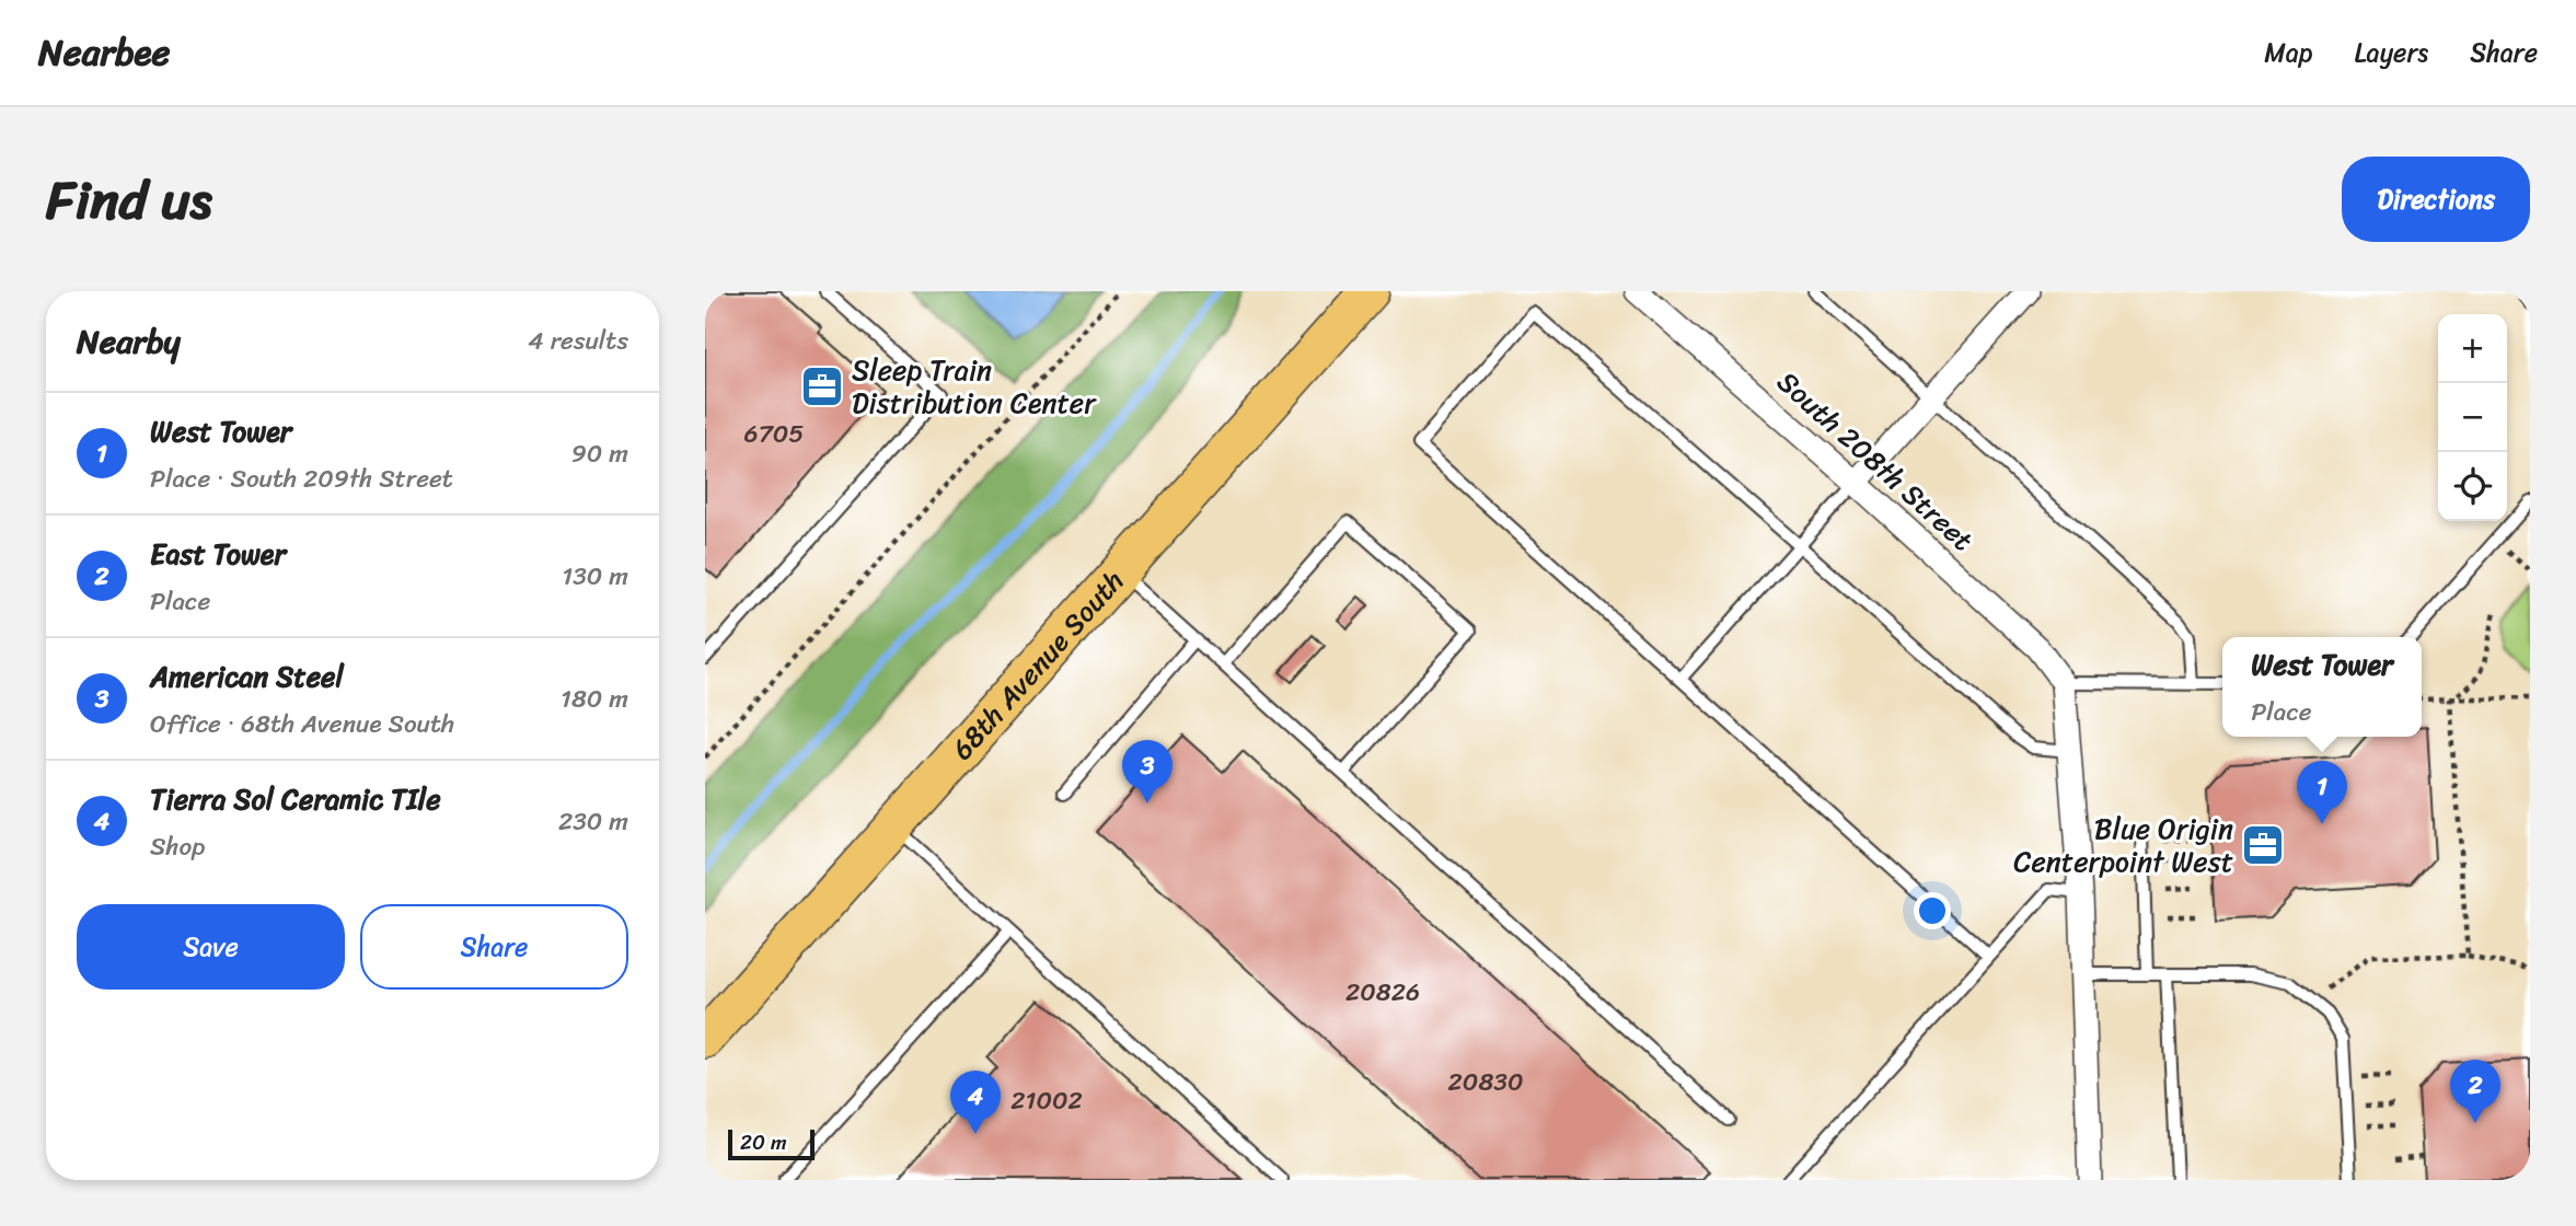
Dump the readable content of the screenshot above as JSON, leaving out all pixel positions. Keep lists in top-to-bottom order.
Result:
{
  "streets": {
    "main road": ["68th Avenue South"],
    "street": ["South 208th Street"]
  },
  "places": {
    "office": ["Sleep Train Distribution Center", "Blue Origin Centerpoint West"]
  },
  "house_numbers": [
    "6705",
    "20826",
    "20830",
    "21002"
  ],
  "scale_bar": "20 m",
  "page": {
    "header": "Nearbee",
    "nav": ["Map", "Layers", "Share"],
    "title": "Find us",
    "buttons": [
      "Directions",
      ["Save", "Share"]
    ],
    "heading": ["Nearby", "4 results"],
    "map_buttons": ["+", "−"],
    "list": [
      {
        "mark": "1",
        "name": "West Tower",
        "note": "Place · South 209th Street",
        "value": "90 m"
      },
      {
        "mark": "2",
        "name": "East Tower",
        "note": "Place",
        "value": "130 m"
      },
      {
        "mark": "3",
        "name": "American Steel",
        "note": "Office · 68th Avenue South",
        "value": "180 m"
      },
      {
        "mark": "4",
        "name": "Tierra Sol Ceramic TIle",
        "note": "Shop",
        "value": "230 m"
      }
    ],
    "popup": ["West Tower", "Place"],
    "pins": [
      "3",
      "1",
      "2",
      "4"
    ],
    "scale": "20 m"
  }
}
